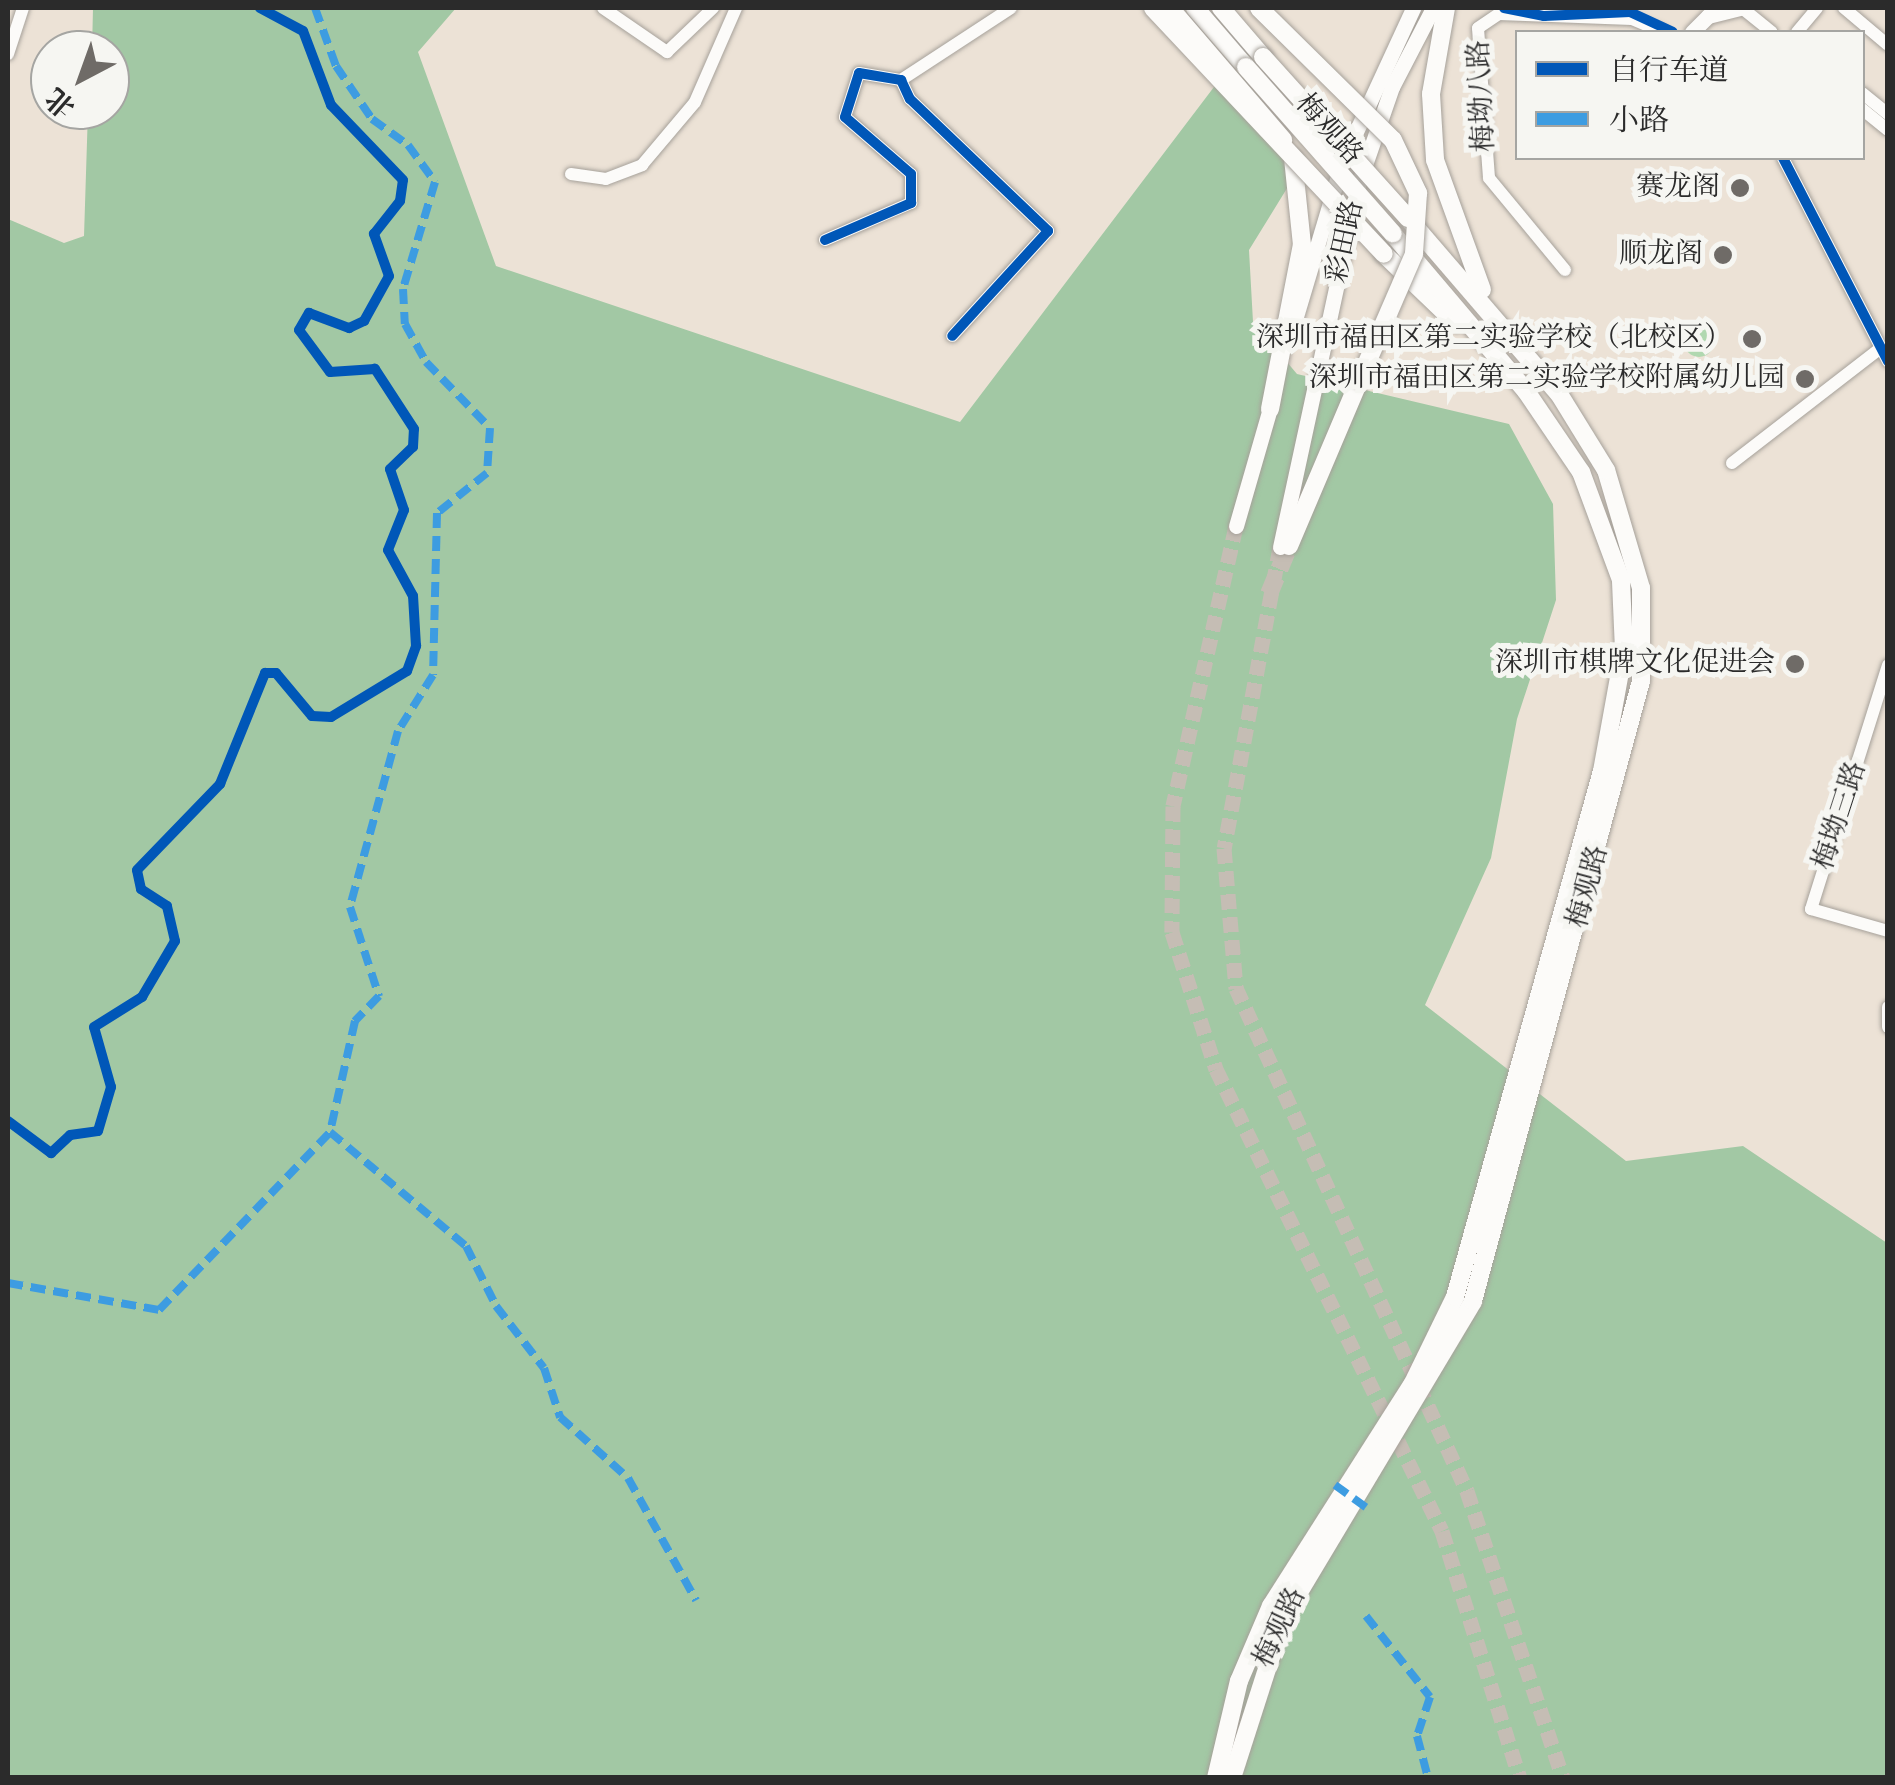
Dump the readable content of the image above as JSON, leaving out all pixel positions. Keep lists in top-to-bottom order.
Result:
{
  "streets": {
    "highway": ["梅观路"],
    "main road": ["彩田路"],
    "street": ["梅坳八路", "梅坳三路"]
  },
  "places": [
    "赛龙阁",
    "顺龙阁",
    "深圳市福田区第二实验学校（北校区）",
    "深圳市福田区第二实验学校附属幼儿园",
    "深圳市棋牌文化促进会"
  ],
  "legend": ["自行车道", "小路"],
  "north": "bottom left"
}
